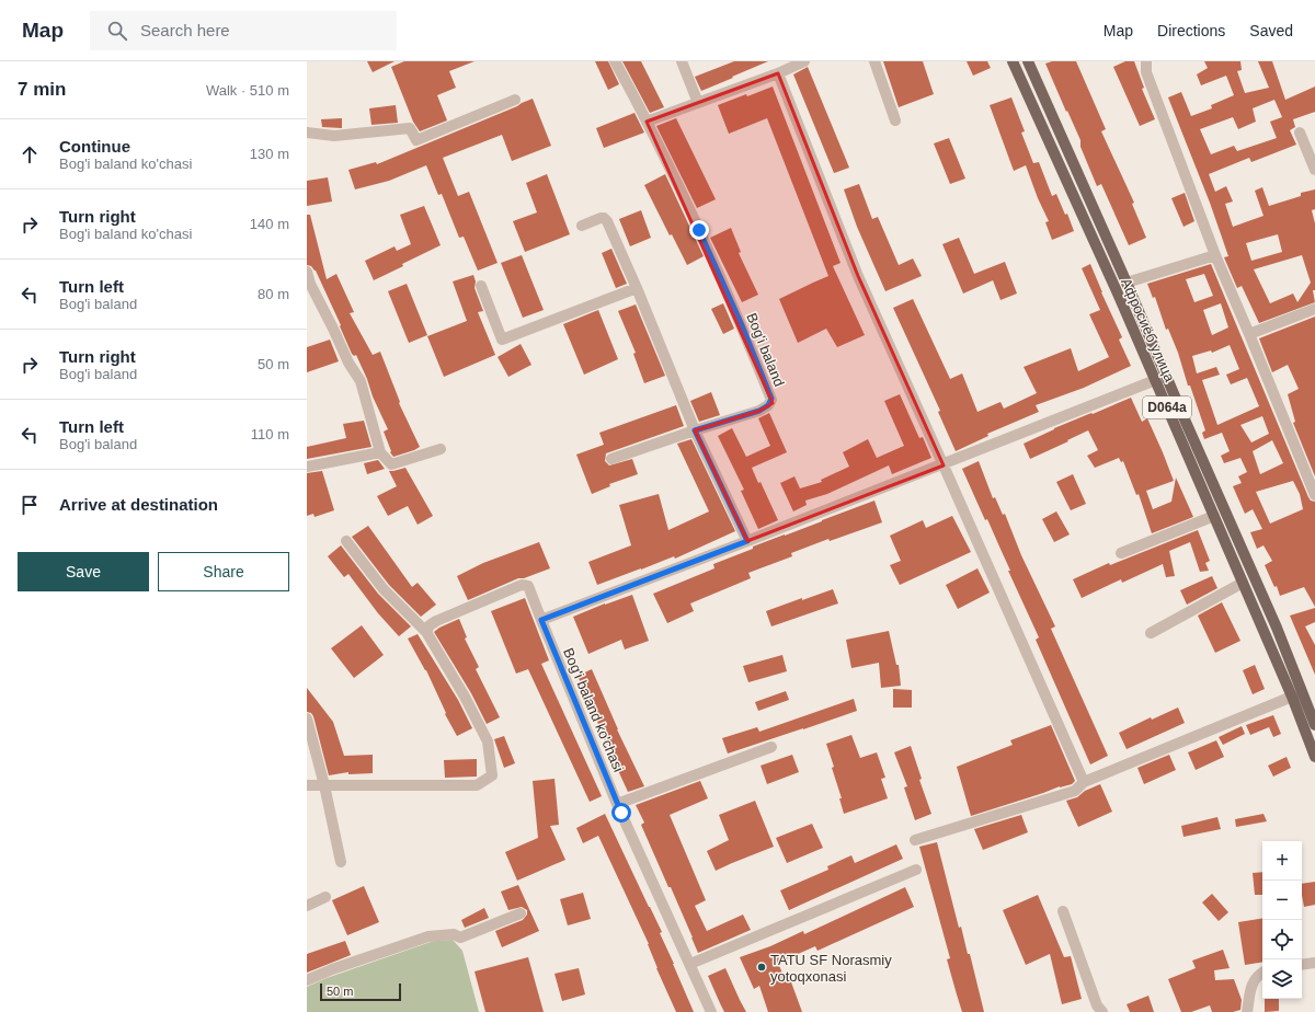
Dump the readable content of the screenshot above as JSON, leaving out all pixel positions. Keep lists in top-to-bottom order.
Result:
{
  "streets": {
    "main road": ["Афросиёб улица", "D064a"],
    "street": ["Bog'i baland", "Bog'i baland ko'chasi"]
  },
  "places": ["TATU SF Norasmiy yotoqxonasi"],
  "scale_bar": "50 m",
  "page": {
    "header": "Map",
    "search": "Search here",
    "nav": ["Map", "Directions", "Saved"],
    "heading": ["7 min", "Walk · 510 m"],
    "list": [
      ["Continue", "Bog'i baland ko'chasi", "130 m"],
      ["Turn right", "Bog'i baland ko'chasi", "140 m"],
      ["Turn left", "Bog'i baland", "80 m"],
      ["Turn right", "Bog'i baland", "50 m"],
      ["Turn left", "Bog'i baland", "110 m"],
      "Arrive at destination"
    ],
    "buttons": ["Save", "Share"],
    "map_buttons": ["+", "−"],
    "scale": "50 m"
  }
}
